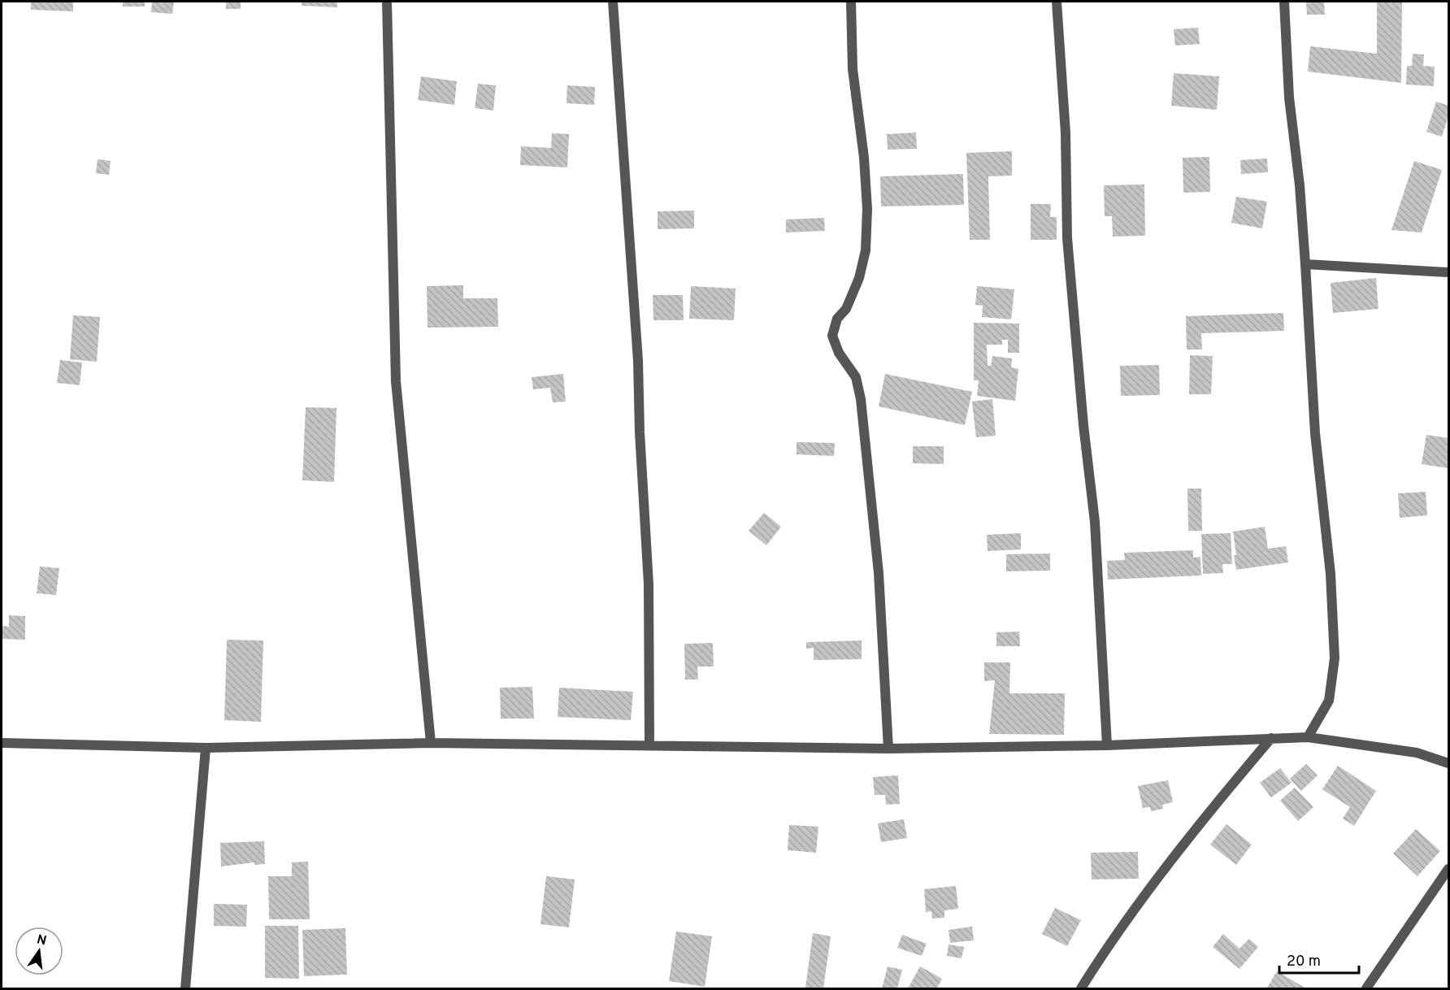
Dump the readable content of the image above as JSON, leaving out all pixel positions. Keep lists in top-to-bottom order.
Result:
{
  "scale_bar": "20 m",
  "north": "top"
}
